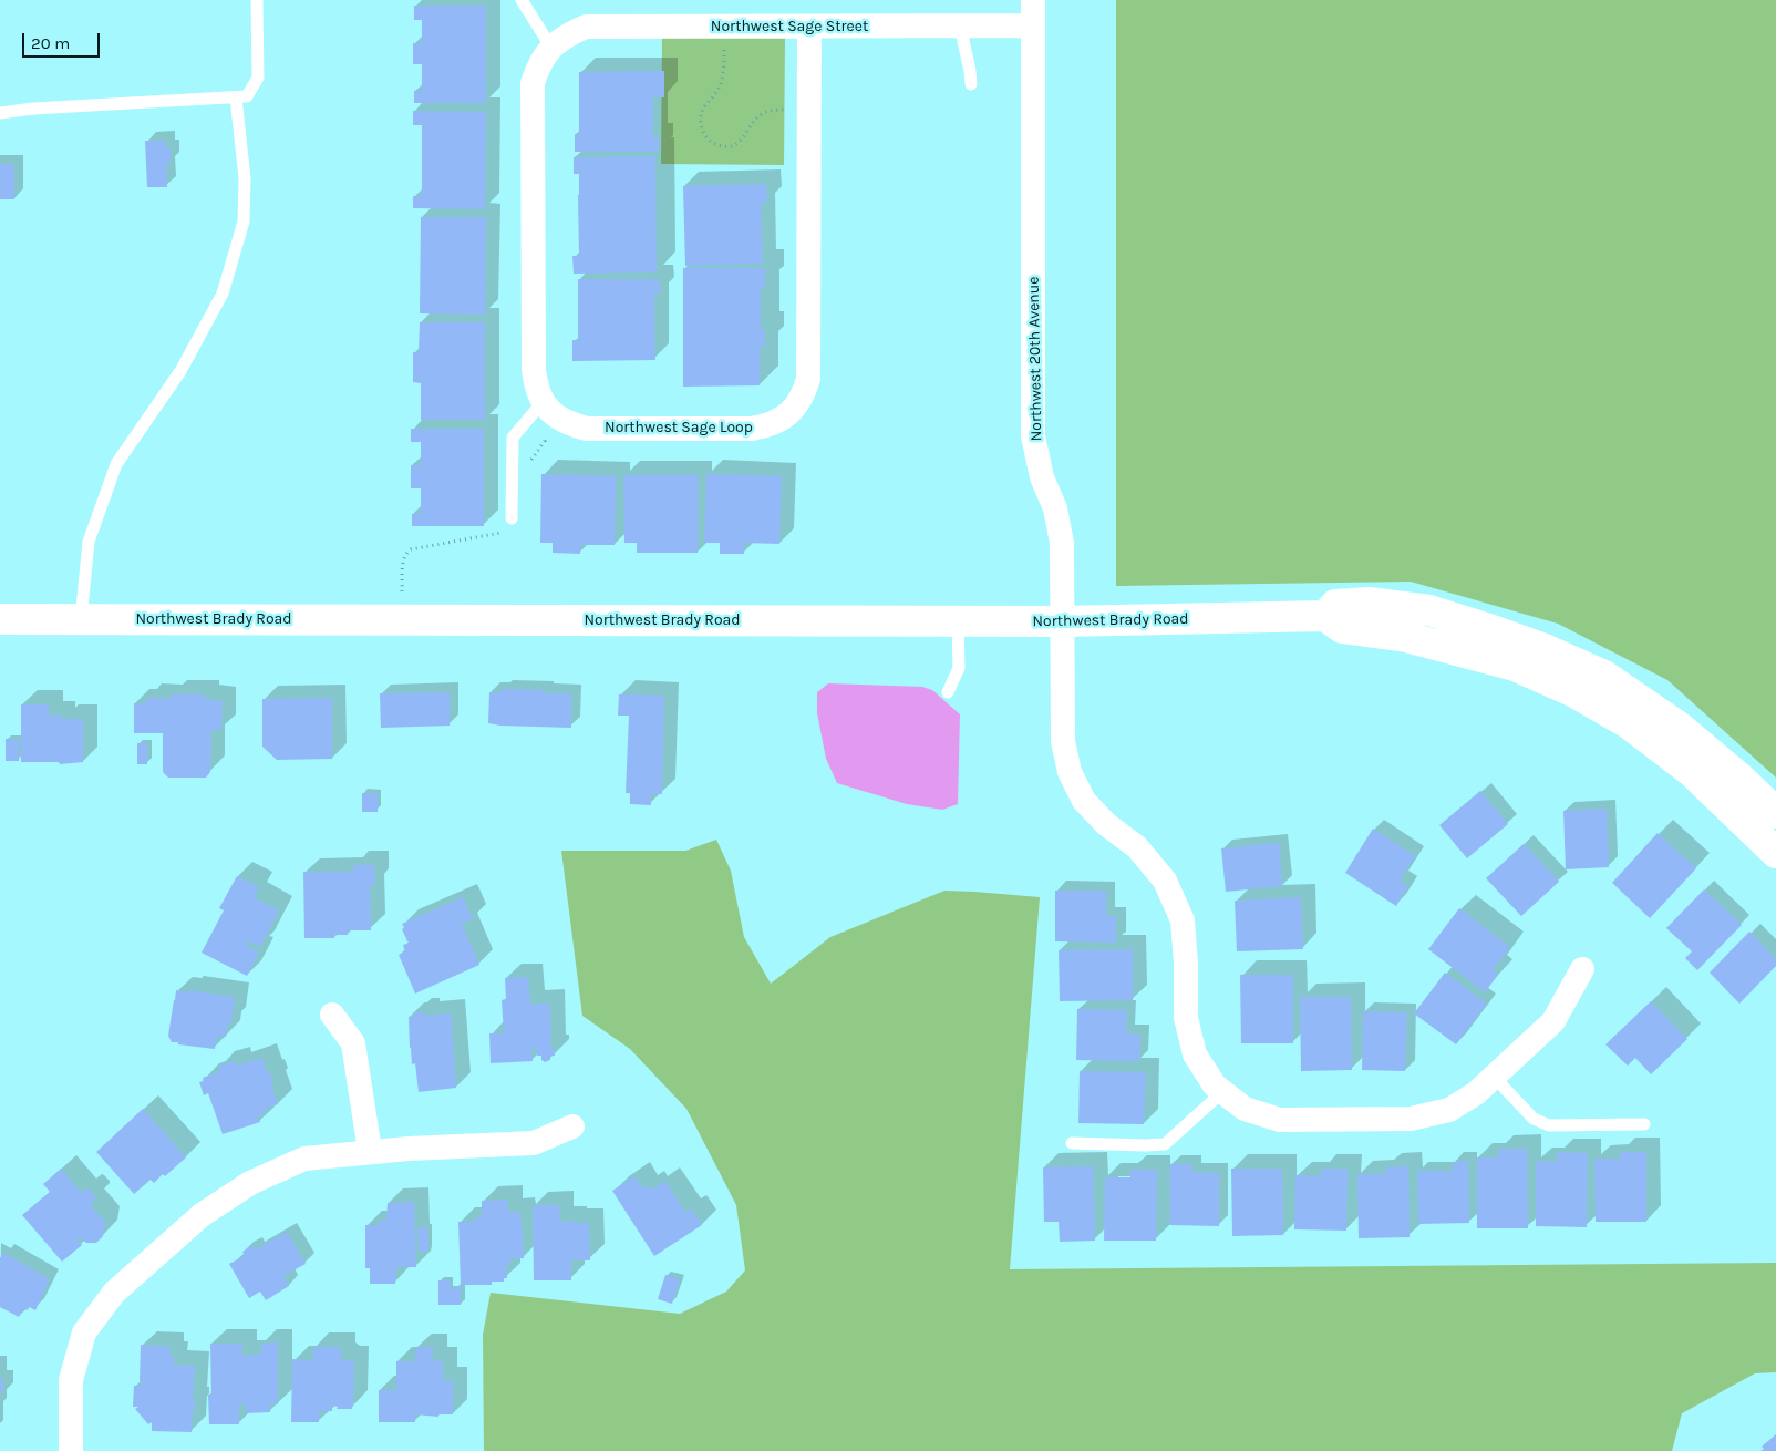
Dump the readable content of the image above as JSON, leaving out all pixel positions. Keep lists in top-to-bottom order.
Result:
{
  "streets": {
    "main road": ["Northwest Brady Road"],
    "street": ["Northwest Sage Street", "Northwest 20th Avenue", "Northwest Sage Loop"]
  },
  "crossings": [
    ["Northwest Sage Street", "Northwest 20th Avenue"],
    ["Northwest Sage Street", "Northwest Sage Loop"],
    ["Northwest 20th Avenue", "Northwest Brady Road"]
  ],
  "scale_bar": "20 m"
}
